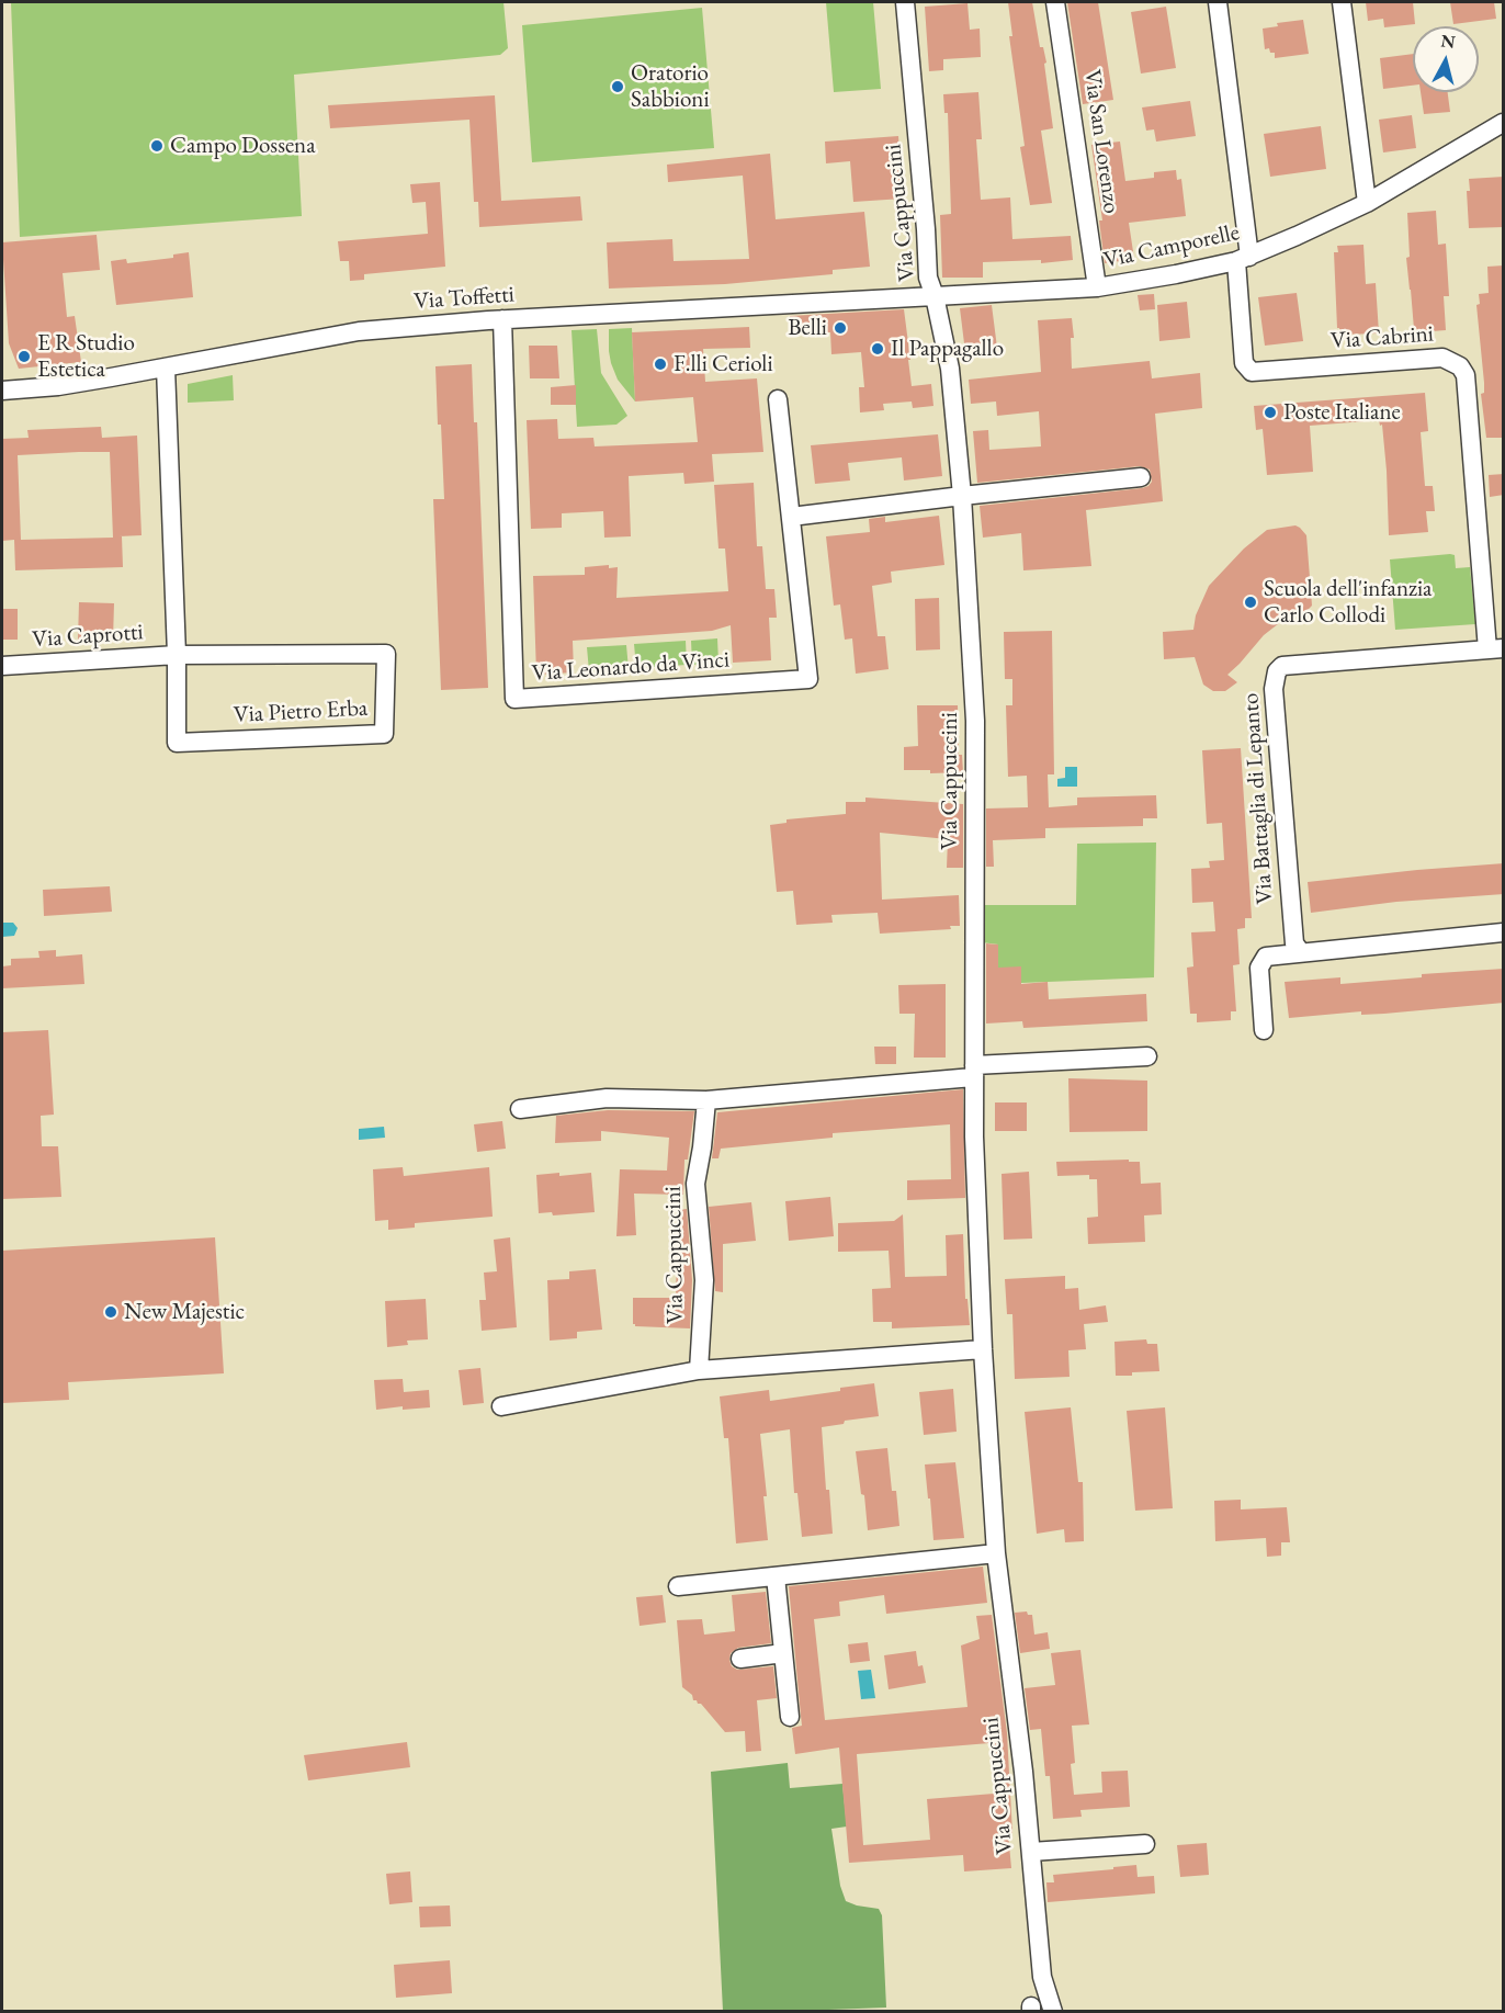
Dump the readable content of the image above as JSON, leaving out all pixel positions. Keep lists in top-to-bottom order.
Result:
{
  "streets": {
    "street": [
      "Via San Lorenzo",
      "Via Cappuccini",
      "Via Camporelle",
      "Via Toffetti",
      "Via Cabrini",
      "Via Caprotti",
      "Via Leonardo da Vinci",
      "Via Pietro Erba",
      "Via Battaglia di Lepanto"
    ]
  },
  "crossings": [
    ["Via San Lorenzo", "Via Camporelle"],
    ["Via Cappuccini", "Via Camporelle"],
    ["Via Cappuccini", "Via Toffetti"],
    ["Via Camporelle", "Via Toffetti"],
    ["Via Camporelle", "Via Cabrini"],
    ["Via Toffetti", "Via Leonardo da Vinci"],
    ["Via Toffetti", "Via Pietro Erba"],
    ["Via Cabrini", "Via Battaglia di Lepanto"],
    ["Via Caprotti", "Via Pietro Erba"]
  ],
  "places": [
    "Oratorio Sabbioni",
    "Campo Dossena",
    "Belli",
    "Il Pappagallo",
    "E R Studio Estetica",
    "F.lli Cerioli",
    "Poste Italiane",
    "Scuola dell'infanzia Carlo Collodi",
    "New Majestic"
  ],
  "north": "top"
}
